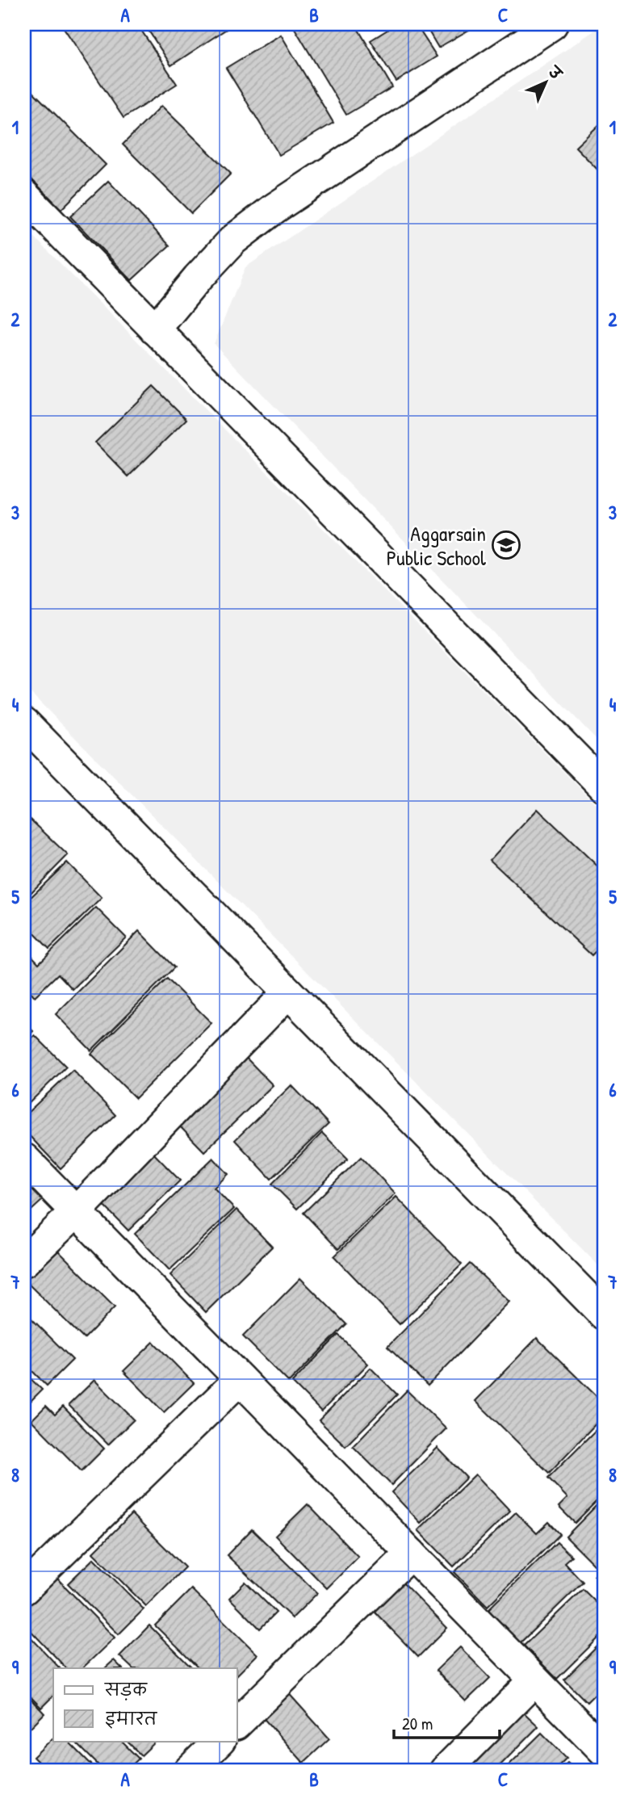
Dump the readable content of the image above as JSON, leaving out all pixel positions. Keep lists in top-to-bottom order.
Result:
{
  "places": {
    "school or university": ["Aggarsain Public School"]
  },
  "legend": ["सड़क", "इमारत"],
  "scale_bar": "20 m",
  "north": "top right",
  "grid": {
    "columns": ["A", "B", "C"],
    "rows": [
      "1",
      "2",
      "3",
      "4",
      "5",
      "6",
      "7",
      "8",
      "9"
    ]
  }
}
